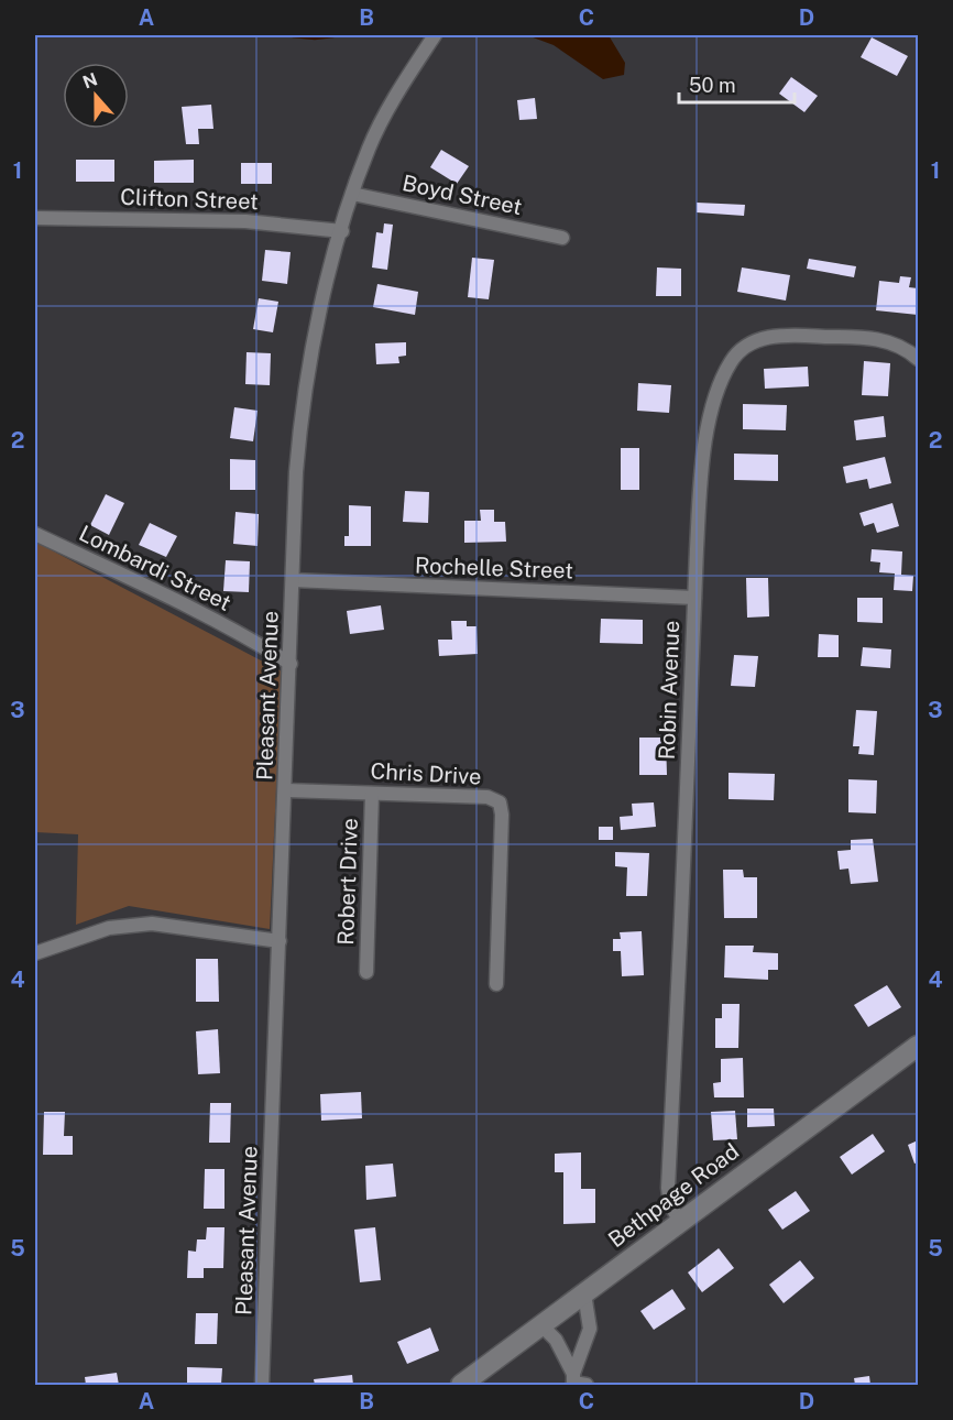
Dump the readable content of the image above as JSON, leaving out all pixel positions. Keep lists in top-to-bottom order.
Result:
{
  "streets": {
    "street": [
      "Boyd Street",
      "Clifton Street",
      "Lombardi Street",
      "Rochelle Street",
      "Robin Avenue",
      "Pleasant Avenue",
      "Chris Drive",
      "Robert Drive",
      "Bethpage Road"
    ]
  },
  "crossings": [
    ["Boyd Street", "Pleasant Avenue"],
    ["Clifton Street", "Pleasant Avenue"],
    ["Lombardi Street", "Pleasant Avenue"],
    ["Rochelle Street", "Robin Avenue"],
    ["Rochelle Street", "Pleasant Avenue"],
    ["Robin Avenue", "Bethpage Road"],
    ["Pleasant Avenue", "Chris Drive"],
    ["Chris Drive", "Robert Drive"]
  ],
  "scale_bar": "50 m",
  "north": "top",
  "grid": {
    "columns": [
      "A",
      "B",
      "C",
      "D"
    ],
    "rows": [
      "1",
      "2",
      "3",
      "4",
      "5"
    ]
  }
}
